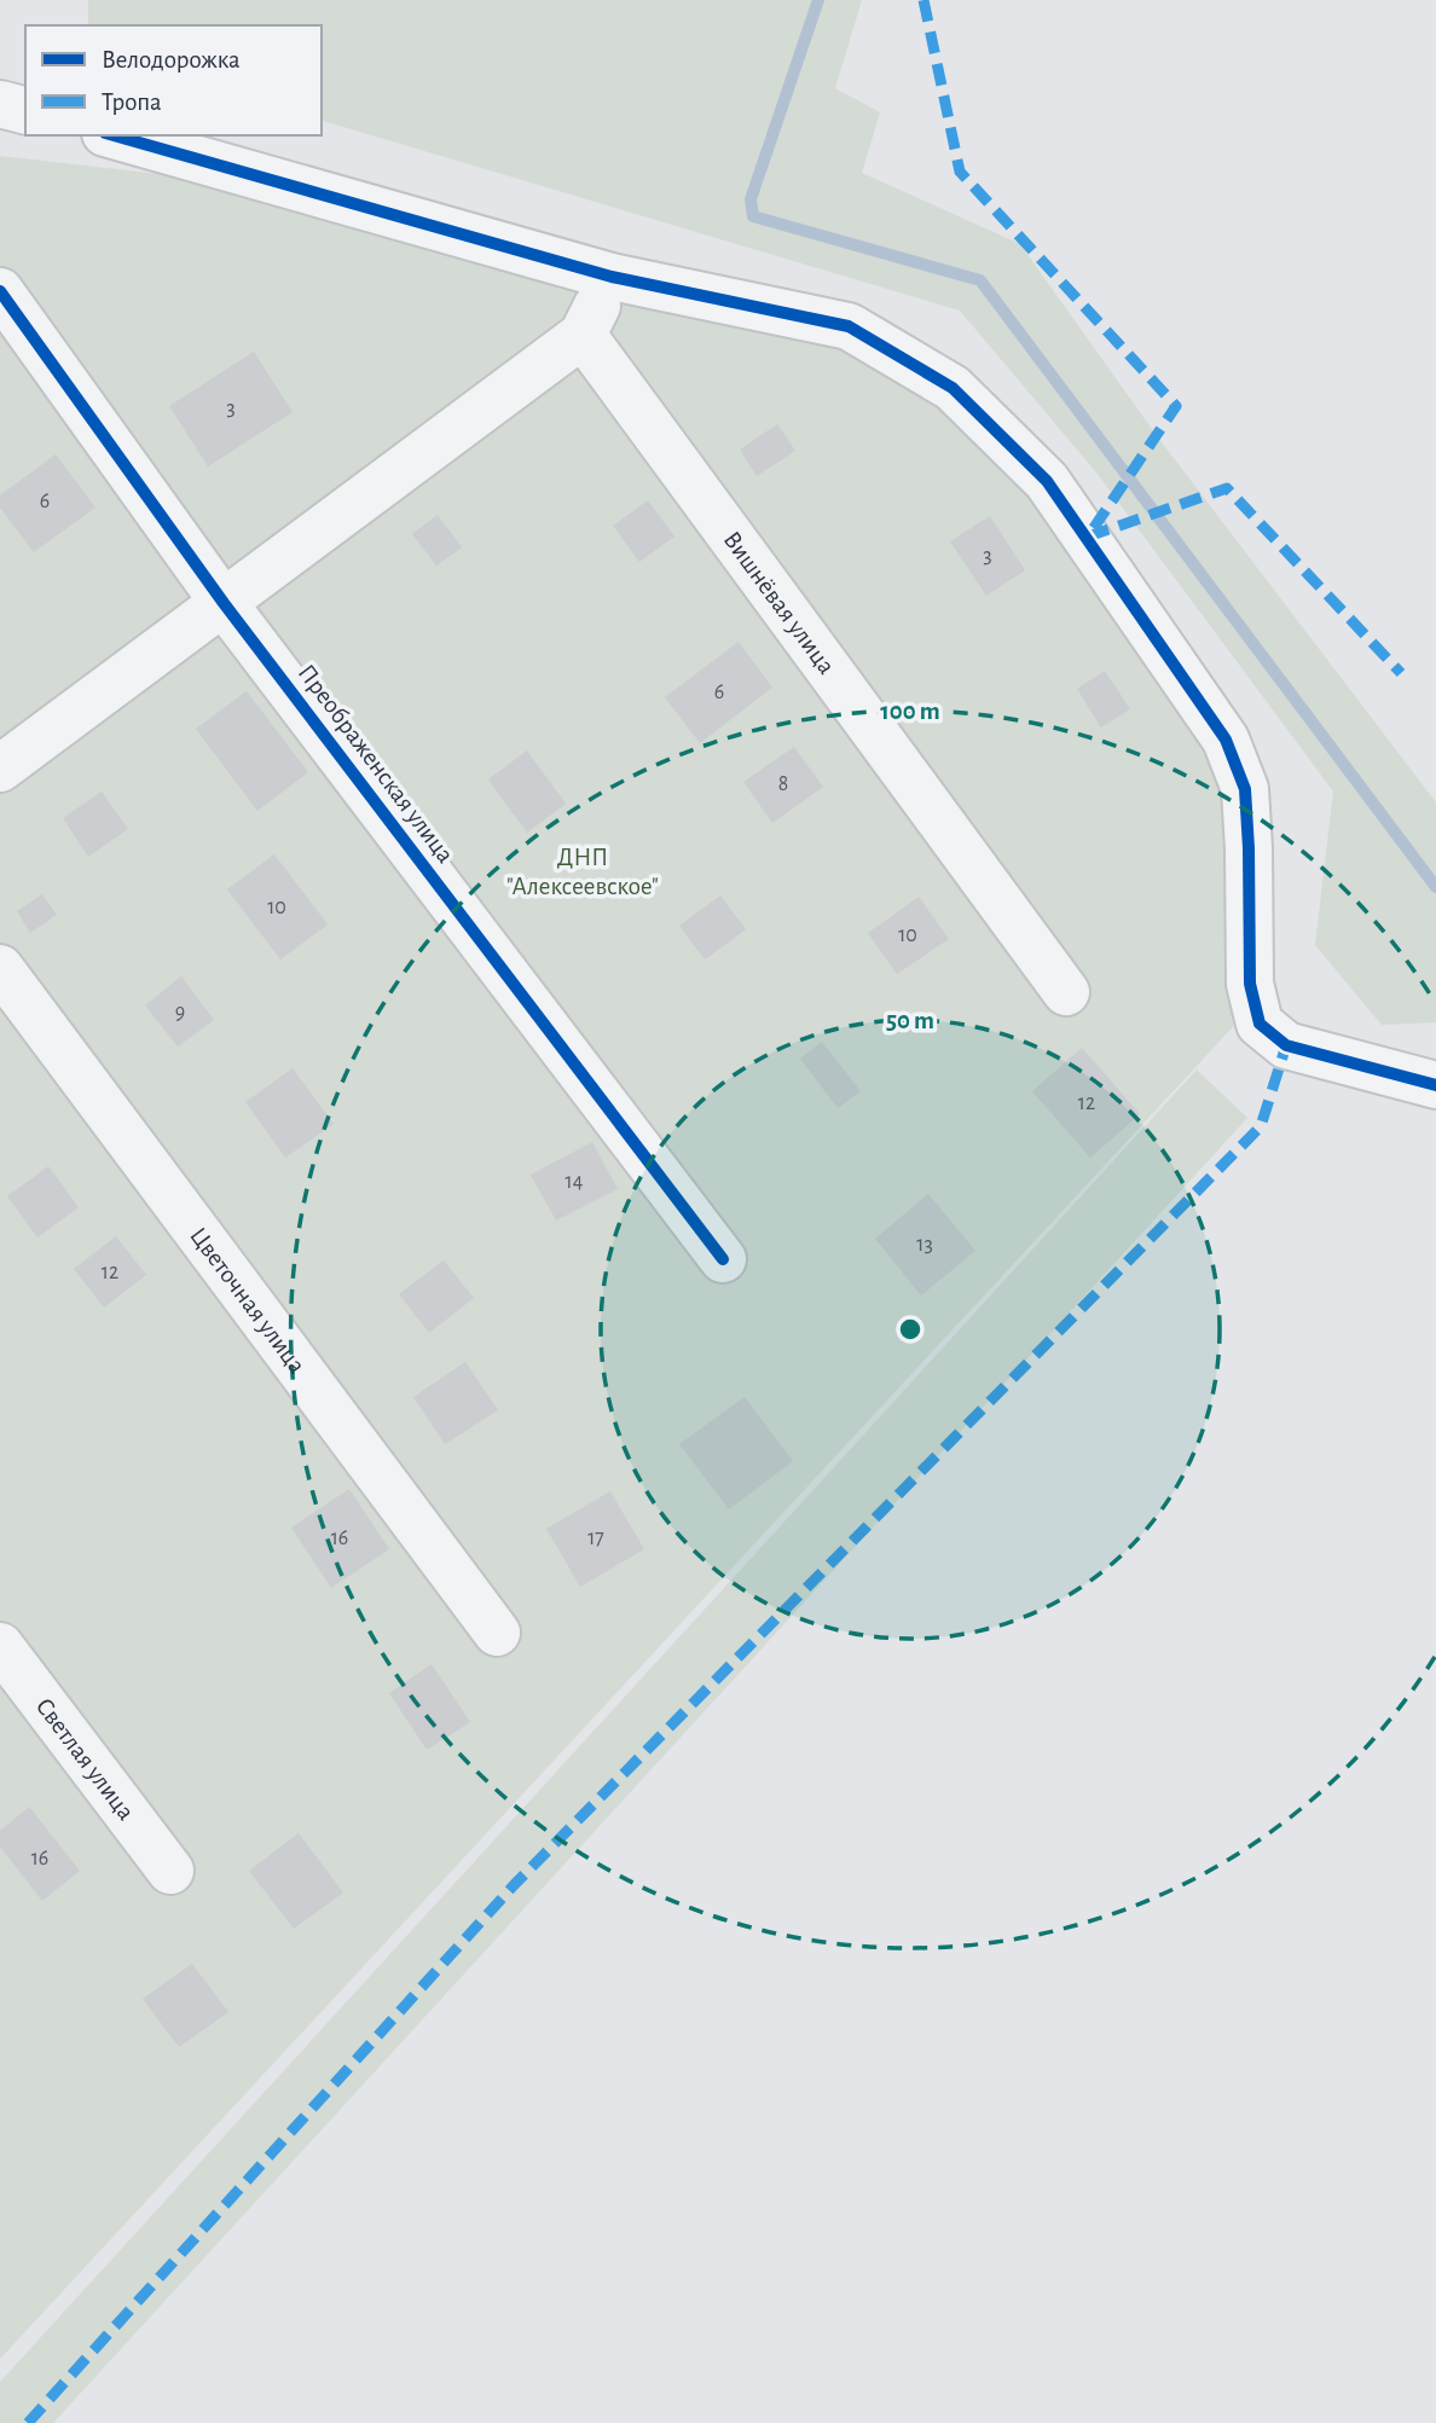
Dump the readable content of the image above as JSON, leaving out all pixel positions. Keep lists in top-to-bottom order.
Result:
{
  "streets": {
    "street": [
      "Вишнёвая улица",
      "Преображенская улица",
      "Цветочная улица",
      "Светлая улица"
    ]
  },
  "parks": ["ДНП \"Алексеевское\""],
  "house_numbers": [
    "3",
    "6",
    "3",
    "6",
    "8",
    "10",
    "10",
    "9",
    "12",
    "14",
    "13",
    "12",
    "16",
    "17",
    "16"
  ],
  "legend": ["Велодорожка", "Тропа"],
  "rings": ["100 m", "50 m"]
}
